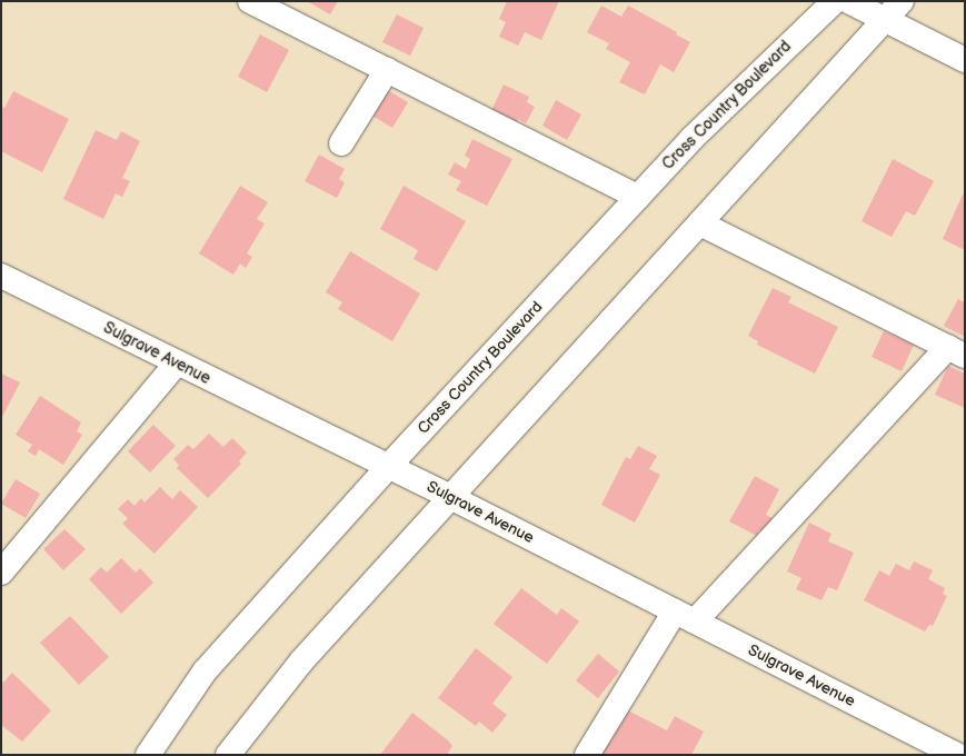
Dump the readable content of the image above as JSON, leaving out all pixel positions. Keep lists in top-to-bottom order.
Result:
{
  "streets": {
    "street": ["Cross Country Boulevard", "Sulgrave Avenue"]
  },
  "crossings": [
    ["Cross Country Boulevard", "Sulgrave Avenue"]
  ]
}
